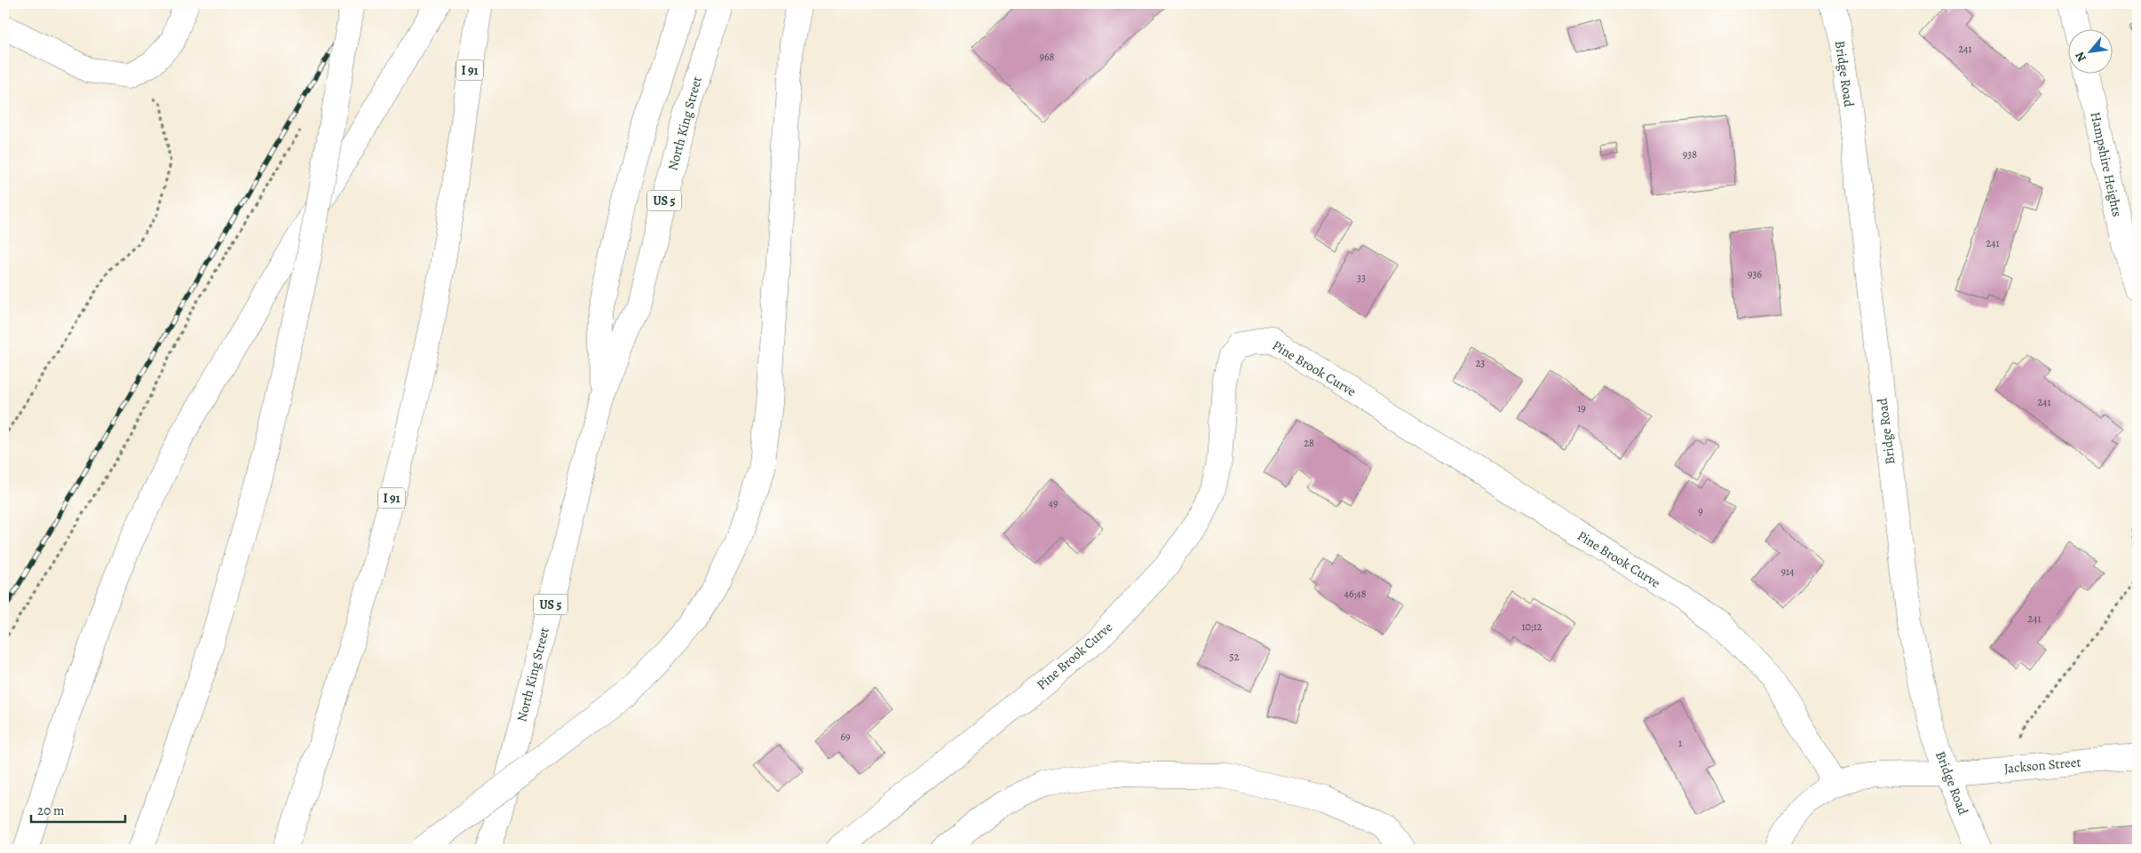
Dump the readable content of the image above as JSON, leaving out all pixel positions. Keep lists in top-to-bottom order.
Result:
{
  "streets": {
    "main road": [
      "I 91",
      "Bridge Road",
      "North King Street",
      "Hampshire Heights",
      "US 5",
      "Pine Brook Curve",
      "Jackson Street"
    ]
  },
  "crossings": [
    ["Bridge Road", "Jackson Street"],
    ["Pine Brook Curve", "Jackson Street"]
  ],
  "house_numbers": [
    "241",
    "968",
    "938",
    "241",
    "936",
    "33",
    "23",
    "241",
    "19",
    "28",
    "49",
    "9",
    "914",
    "46;48",
    "241",
    "10;12",
    "52",
    "69",
    "1"
  ],
  "scale_bar": "20 m",
  "north": "bottom left"
}
